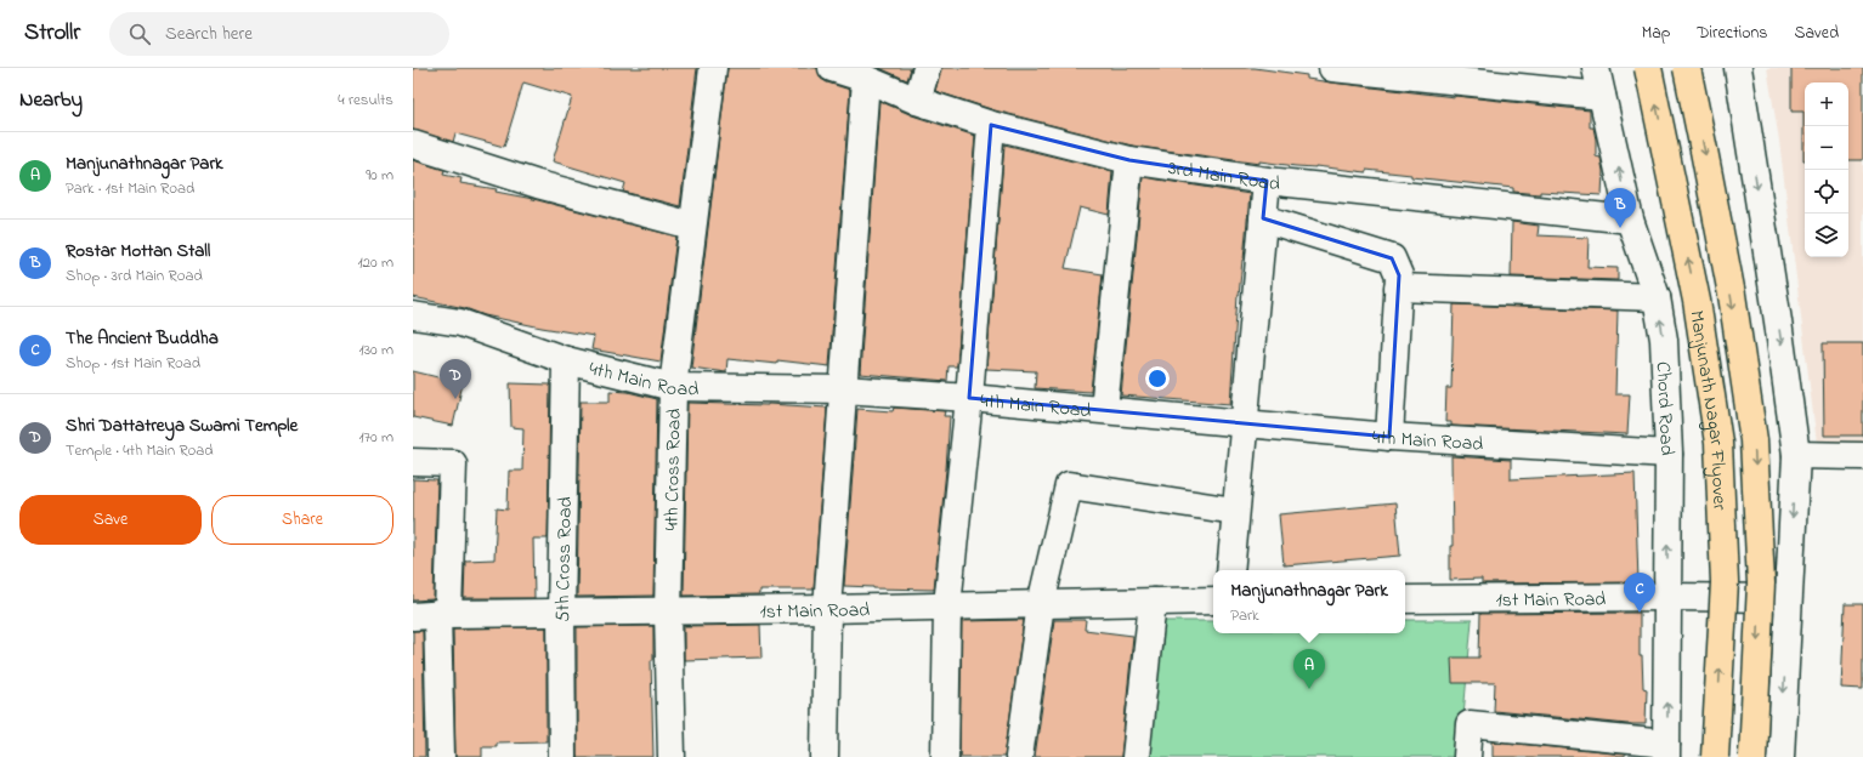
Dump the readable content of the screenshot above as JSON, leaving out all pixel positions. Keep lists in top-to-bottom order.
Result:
{
  "streets": {
    "main road": ["Manjunath Nagar Flyover"],
    "street": [
      "3rd Main Road",
      "4th Main Road",
      "Chord Road",
      "4th Cross Road",
      "5th Cross Road",
      "1st Main Road"
    ]
  },
  "crossings": [
    ["3rd Main Road", "Chord Road"],
    ["4th Main Road", "Chord Road"],
    ["4th Main Road", "4th Cross Road"],
    ["4th Main Road", "5th Cross Road"],
    ["Chord Road", "1st Main Road"],
    ["4th Cross Road", "1st Main Road"],
    ["5th Cross Road", "1st Main Road"]
  ],
  "page": {
    "header": "Strollr",
    "search": "Search here",
    "nav": ["Map", "Directions", "Saved"],
    "heading": ["Nearby", "4 results"],
    "map_buttons": ["+", "−"],
    "list": [
      {
        "mark": "A",
        "name": "Manjunathnagar Park",
        "note": "Park · 1st Main Road",
        "value": "90 m"
      },
      {
        "mark": "B",
        "name": "Rostar Mottan Stall",
        "note": "Shop · 3rd Main Road",
        "value": "120 m"
      },
      {
        "mark": "C",
        "name": "The Ancient Buddha",
        "note": "Shop · 1st Main Road",
        "value": "130 m"
      },
      {
        "mark": "D",
        "name": "Shri Dattatreya Swami Temple",
        "note": "Temple · 4th Main Road",
        "value": "170 m"
      }
    ],
    "pins": [
      "B",
      "D",
      "C",
      "A"
    ],
    "buttons": ["Save", "Share"],
    "popup": ["Manjunathnagar Park", "Park"]
  }
}
